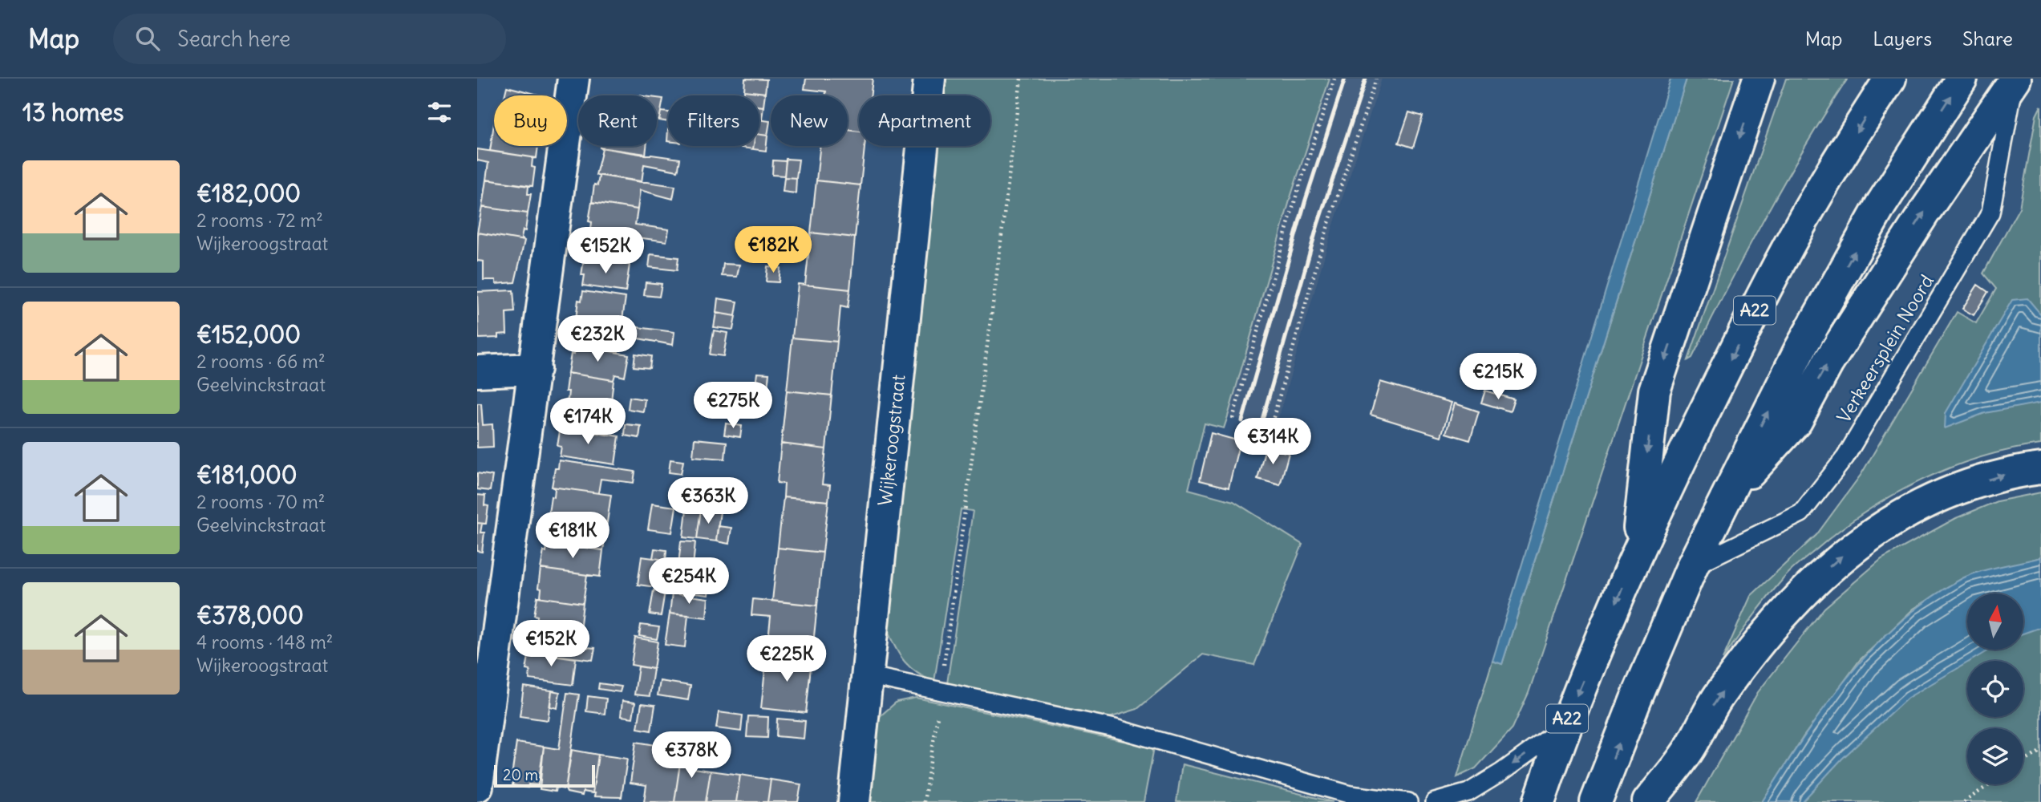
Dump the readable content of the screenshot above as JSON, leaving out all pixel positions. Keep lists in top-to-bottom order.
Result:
{
  "streets": {
    "main road": ["A22", "Wijkeroogstraat"],
    "lane": ["Verkeersplein Noord"]
  },
  "scale_bar": "20 m",
  "north": "top",
  "page": {
    "header": "Map",
    "search": "Search here",
    "nav": ["Map", "Layers", "Share"],
    "heading": "13 homes",
    "chip": [
      "Buy",
      "Rent",
      "Filters",
      "New",
      "Apartment"
    ],
    "list": [
      {
        "name": "€182,000",
        "note": "2 rooms · 72 m² · Wijkeroogstraat"
      },
      {
        "name": "€152,000",
        "note": "2 rooms · 66 m² · Geelvinckstraat"
      },
      {
        "name": "€181,000",
        "note": "2 rooms · 70 m² · Geelvinckstraat"
      },
      {
        "name": "€378,000",
        "note": "4 rooms · 148 m² · Wijkeroogstraat"
      }
    ],
    "price": [
      "€182K",
      "€152K",
      "€232K",
      "€215K",
      "€275K",
      "€174K",
      "€314K",
      "€363K",
      "€181K",
      "€254K",
      "€152K",
      "€225K",
      "€378K"
    ],
    "scale": "20 m"
  }
}
